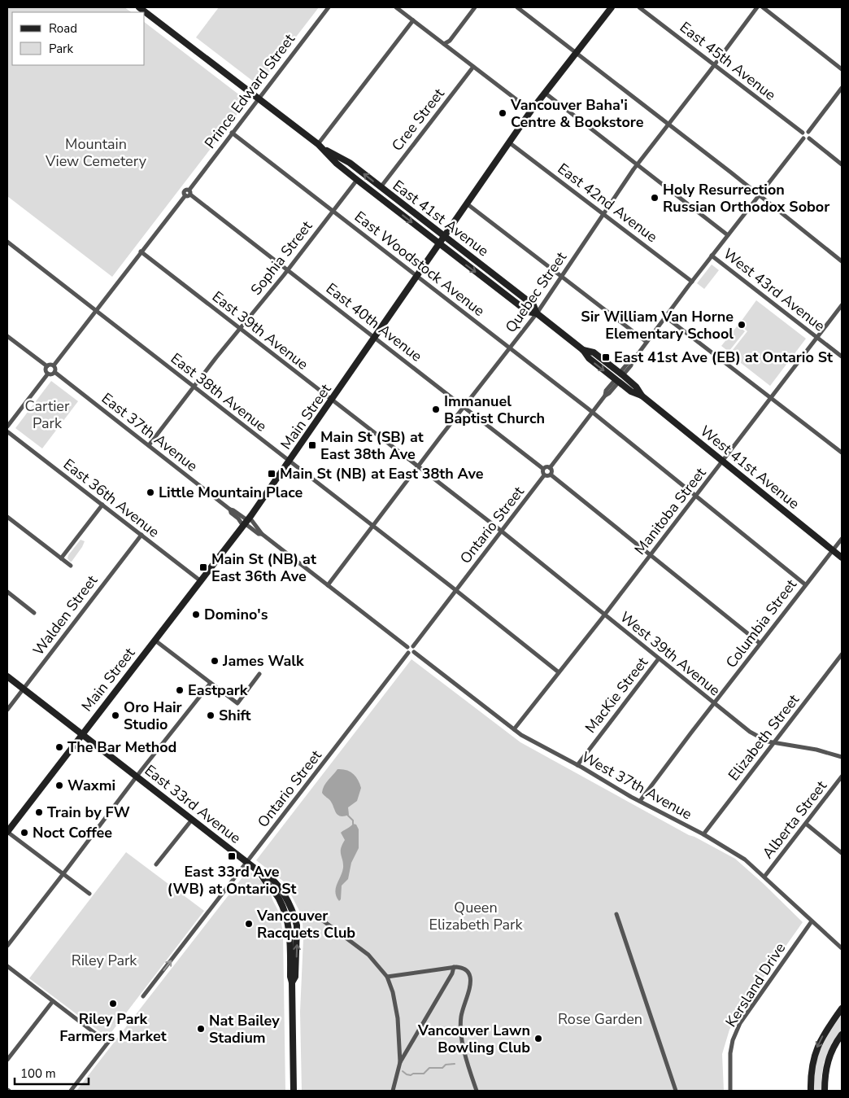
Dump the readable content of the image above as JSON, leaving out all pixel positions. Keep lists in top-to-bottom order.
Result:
{
  "streets": {
    "main road": [
      "East 41st Avenue",
      "Main Street",
      "West 41st Avenue",
      "East 33rd Avenue"
    ],
    "street": [
      "East 45th Avenue",
      "Prince Edward Street",
      "Cree Street",
      "East 42nd Avenue",
      "Sophia Street",
      "East Woodstock Avenue",
      "West 43rd Avenue",
      "Quebec Street",
      "East 40th Avenue",
      "East 39th Avenue",
      "East 38th Avenue",
      "East 37th Avenue",
      "East 36th Avenue",
      "Manitoba Street",
      "Ontario Street",
      "Walden Street",
      "Columbia Street",
      "West 39th Avenue",
      "MacKie Street",
      "Elizabeth Street",
      "West 37th Avenue",
      "Alberta Street",
      "Kersland Drive"
    ]
  },
  "crossings": [
    ["East 45th Avenue", "Quebec Street"],
    ["Prince Edward Street", "East 41st Avenue"],
    ["Prince Edward Street", "East Woodstock Avenue"],
    ["Prince Edward Street", "East 40th Avenue"],
    ["Prince Edward Street", "East 39th Avenue"],
    ["Prince Edward Street", "East 38th Avenue"],
    ["Prince Edward Street", "East 37th Avenue"],
    ["Cree Street", "East 41st Avenue"],
    ["East 42nd Avenue", "Quebec Street"],
    ["East 42nd Avenue", "Main Street"],
    ["East 41st Avenue", "Sophia Street"],
    ["East 41st Avenue", "Quebec Street"],
    ["East 41st Avenue", "Main Street"],
    ["East 41st Avenue", "West 41st Avenue"],
    ["Sophia Street", "East Woodstock Avenue"],
    ["Sophia Street", "East 40th Avenue"],
    ["Sophia Street", "East 39th Avenue"],
    ["Sophia Street", "East 38th Avenue"],
    ["Sophia Street", "East 37th Avenue"],
    ["East Woodstock Avenue", "Quebec Street"],
    ["East Woodstock Avenue", "Main Street"],
    ["East Woodstock Avenue", "Manitoba Street"],
    ["East Woodstock Avenue", "Columbia Street"],
    ["West 43rd Avenue", "Manitoba Street"],
    ["Quebec Street", "East 40th Avenue"],
    ["Quebec Street", "East 39th Avenue"],
    ["Quebec Street", "East 38th Avenue"],
    ["Quebec Street", "East 37th Avenue"],
    ["East 40th Avenue", "Main Street"],
    ["East 40th Avenue", "Ontario Street"],
    ["East 39th Avenue", "Main Street"],
    ["East 39th Avenue", "Ontario Street"],
    ["East 39th Avenue", "West 39th Avenue"],
    ["East 38th Avenue", "Main Street"],
    ["East 38th Avenue", "Manitoba Street"],
    ["East 38th Avenue", "Ontario Street"],
    ["Main Street", "East 37th Avenue"],
    ["Main Street", "East 36th Avenue"],
    ["Main Street", "East 33rd Avenue"],
    ["East 37th Avenue", "Ontario Street"],
    ["East 37th Avenue", "West 37th Avenue"],
    ["West 41st Avenue", "Manitoba Street"],
    ["West 41st Avenue", "Columbia Street"],
    ["East 36th Avenue", "Walden Street"],
    ["Manitoba Street", "West 39th Avenue"],
    ["Manitoba Street", "West 37th Avenue"],
    ["Ontario Street", "West 39th Avenue"],
    ["Ontario Street", "West 37th Avenue"],
    ["Ontario Street", "East 33rd Avenue"],
    ["Walden Street", "East 33rd Avenue"],
    ["Columbia Street", "West 39th Avenue"],
    ["Columbia Street", "West 37th Avenue"],
    ["West 39th Avenue", "MacKie Street"],
    ["West 39th Avenue", "Elizabeth Street"],
    ["MacKie Street", "West 37th Avenue"],
    ["Elizabeth Street", "West 37th Avenue"],
    ["West 37th Avenue", "Alberta Street"],
    ["West 37th Avenue", "Kersland Drive"]
  ],
  "parks": [
    "Mountain View Cemetery",
    "Cartier Park",
    "Queen Elizabeth Park",
    "Riley Park",
    "Rose Garden"
  ],
  "places": {
    "other": [
      "Vancouver Baha'i Centre & Bookstore",
      "Holy Resurrection Russian Orthodox Sobor",
      "Sir William Van Horne Elementary School",
      "Immanuel Baptist Church",
      "Little Mountain Place",
      "Domino's",
      "James Walk",
      "Eastpark",
      "Oro Hair Studio",
      "Shift",
      "The Bar Method",
      "Waxmi",
      "Train by FW",
      "Noct Coffee",
      "Vancouver Racquets Club",
      "Riley Park Farmers Market",
      "Nat Bailey Stadium",
      "Vancouver Lawn Bowling Club"
    ],
    "transit": [
      "East 41st Ave (EB) at Ontario St",
      "Main St (SB) at East 38th Ave",
      "Main St (NB) at East 38th Ave",
      "Main St (NB) at East 36th Ave",
      "East 33rd Ave (WB) at Ontario St"
    ]
  },
  "legend": ["Road", "Park"],
  "scale_bar": "100 m"
}
